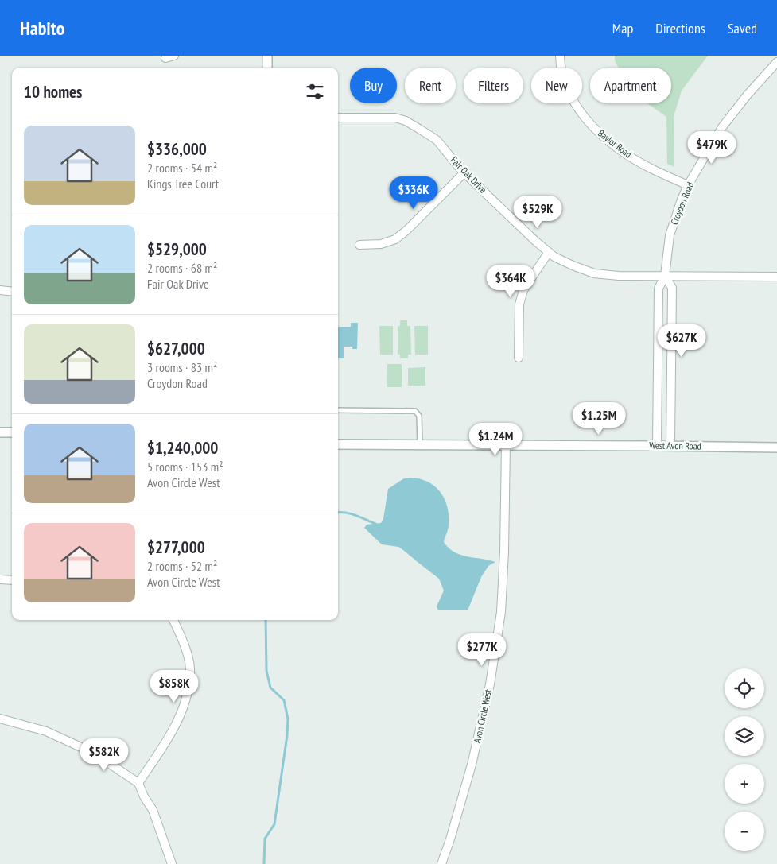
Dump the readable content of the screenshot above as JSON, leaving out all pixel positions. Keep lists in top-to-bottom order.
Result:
{
  "streets": {
    "street": [
      "Baylor Road",
      "Fair Oak Drive",
      "Croydon Road",
      "West Avon Road",
      "Avon Circle West"
    ]
  },
  "crossings": [
    ["Baylor Road", "Croydon Road"],
    ["Fair Oak Drive", "Croydon Road"],
    ["Croydon Road", "West Avon Road"],
    ["West Avon Road", "Avon Circle West"]
  ],
  "page": {
    "header": "Habito",
    "nav": ["Map", "Directions", "Saved"],
    "chip": [
      "Buy",
      "Rent",
      "Filters",
      "New",
      "Apartment"
    ],
    "heading": "10 homes",
    "list": [
      {
        "name": "$336,000",
        "note": "2 rooms · 54 m² · Kings Tree Court"
      },
      {
        "name": "$529,000",
        "note": "2 rooms · 68 m² · Fair Oak Drive"
      },
      {
        "name": "$627,000",
        "note": "3 rooms · 83 m² · Croydon Road"
      },
      {
        "name": "$1,240,000",
        "note": "5 rooms · 153 m² · Avon Circle West"
      },
      {
        "name": "$277,000",
        "note": "2 rooms · 52 m² · Avon Circle West"
      }
    ],
    "price": [
      "$479K",
      "$336K",
      "$529K",
      "$364K",
      "$627K",
      "$1.25M",
      "$1.24M",
      "$277K",
      "$858K",
      "$582K"
    ],
    "map_buttons": ["+", "−"]
  }
}
